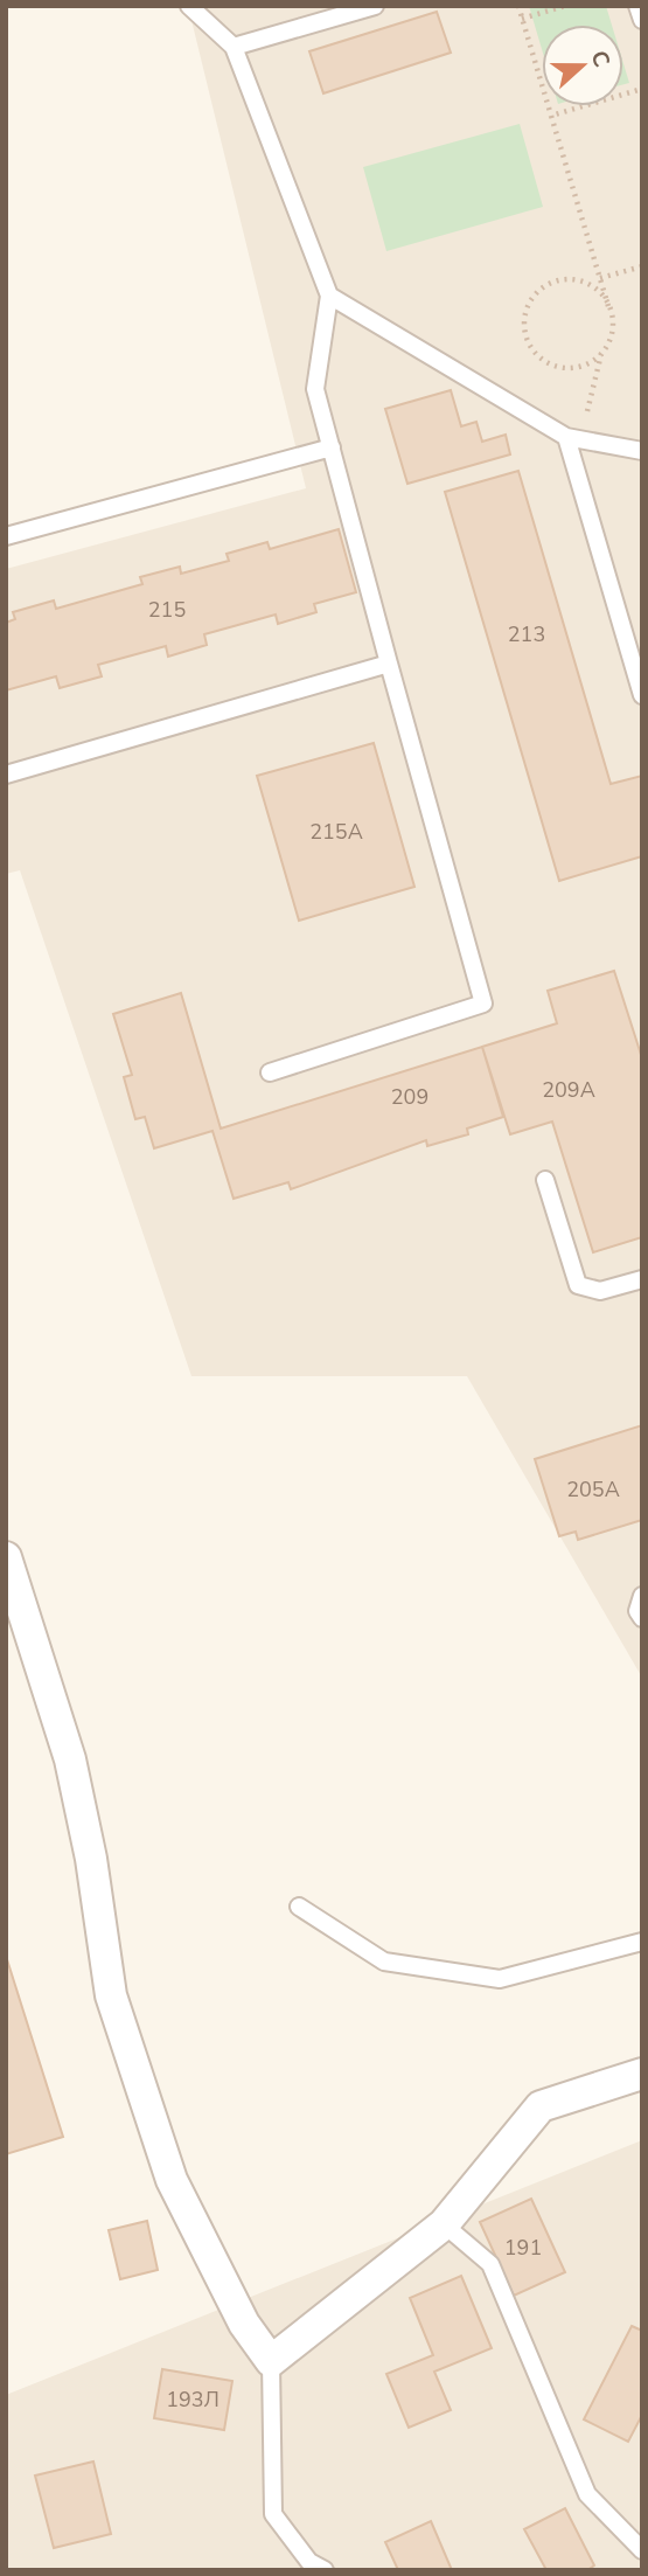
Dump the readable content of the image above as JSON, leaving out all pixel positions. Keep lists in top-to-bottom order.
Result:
{
  "house_numbers": [
    "215",
    "213",
    "215А",
    "209А",
    "209",
    "205А",
    "191",
    "193Л"
  ],
  "north": "right"
}
